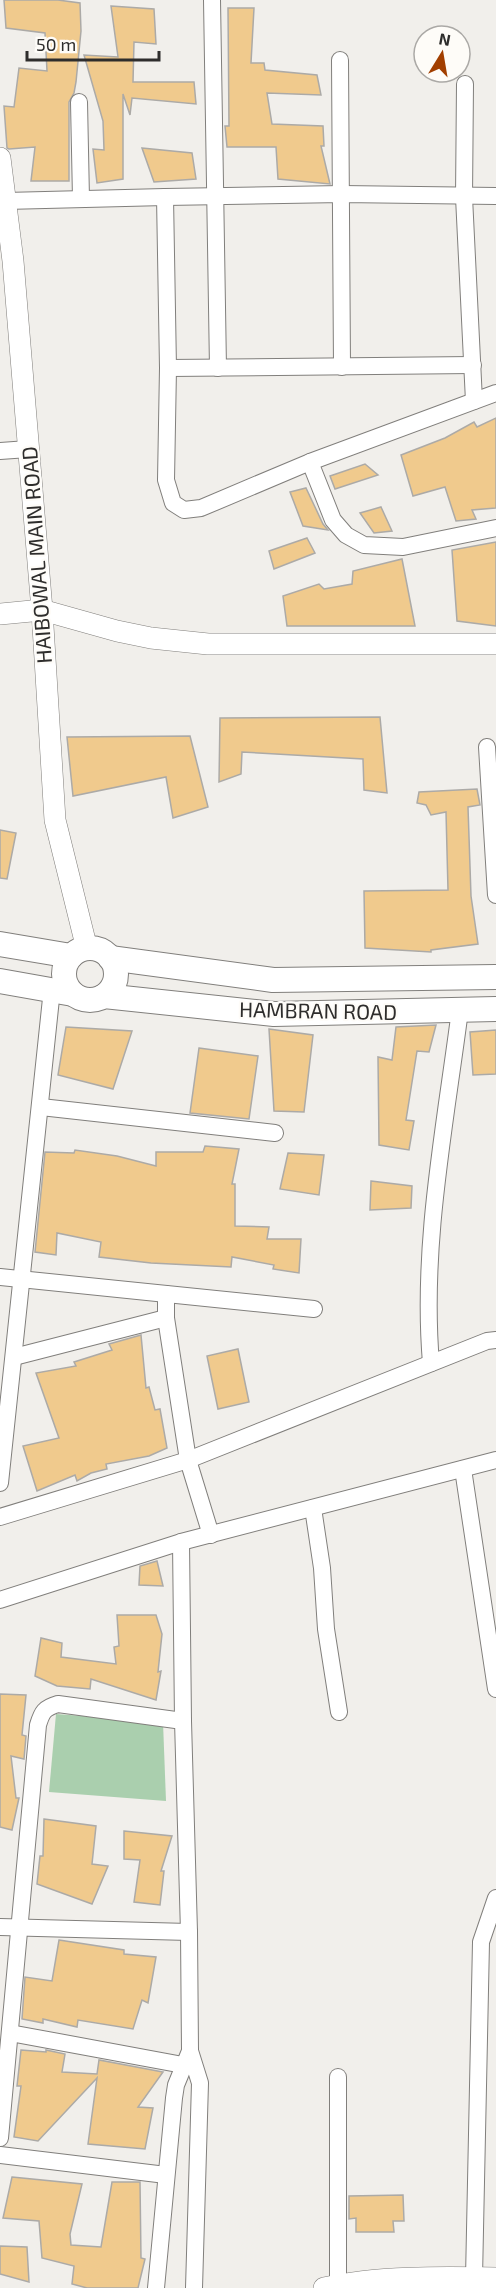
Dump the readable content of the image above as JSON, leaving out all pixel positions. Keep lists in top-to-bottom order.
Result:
{
  "streets": {
    "main road": ["HAMBRAN ROAD"],
    "street": ["HAIBOWAL MAIN ROAD"]
  },
  "crossings": [
    ["HAIBOWAL MAIN ROAD", "HAMBRAN ROAD"]
  ],
  "scale_bar": "50 m",
  "north": "top"
}
